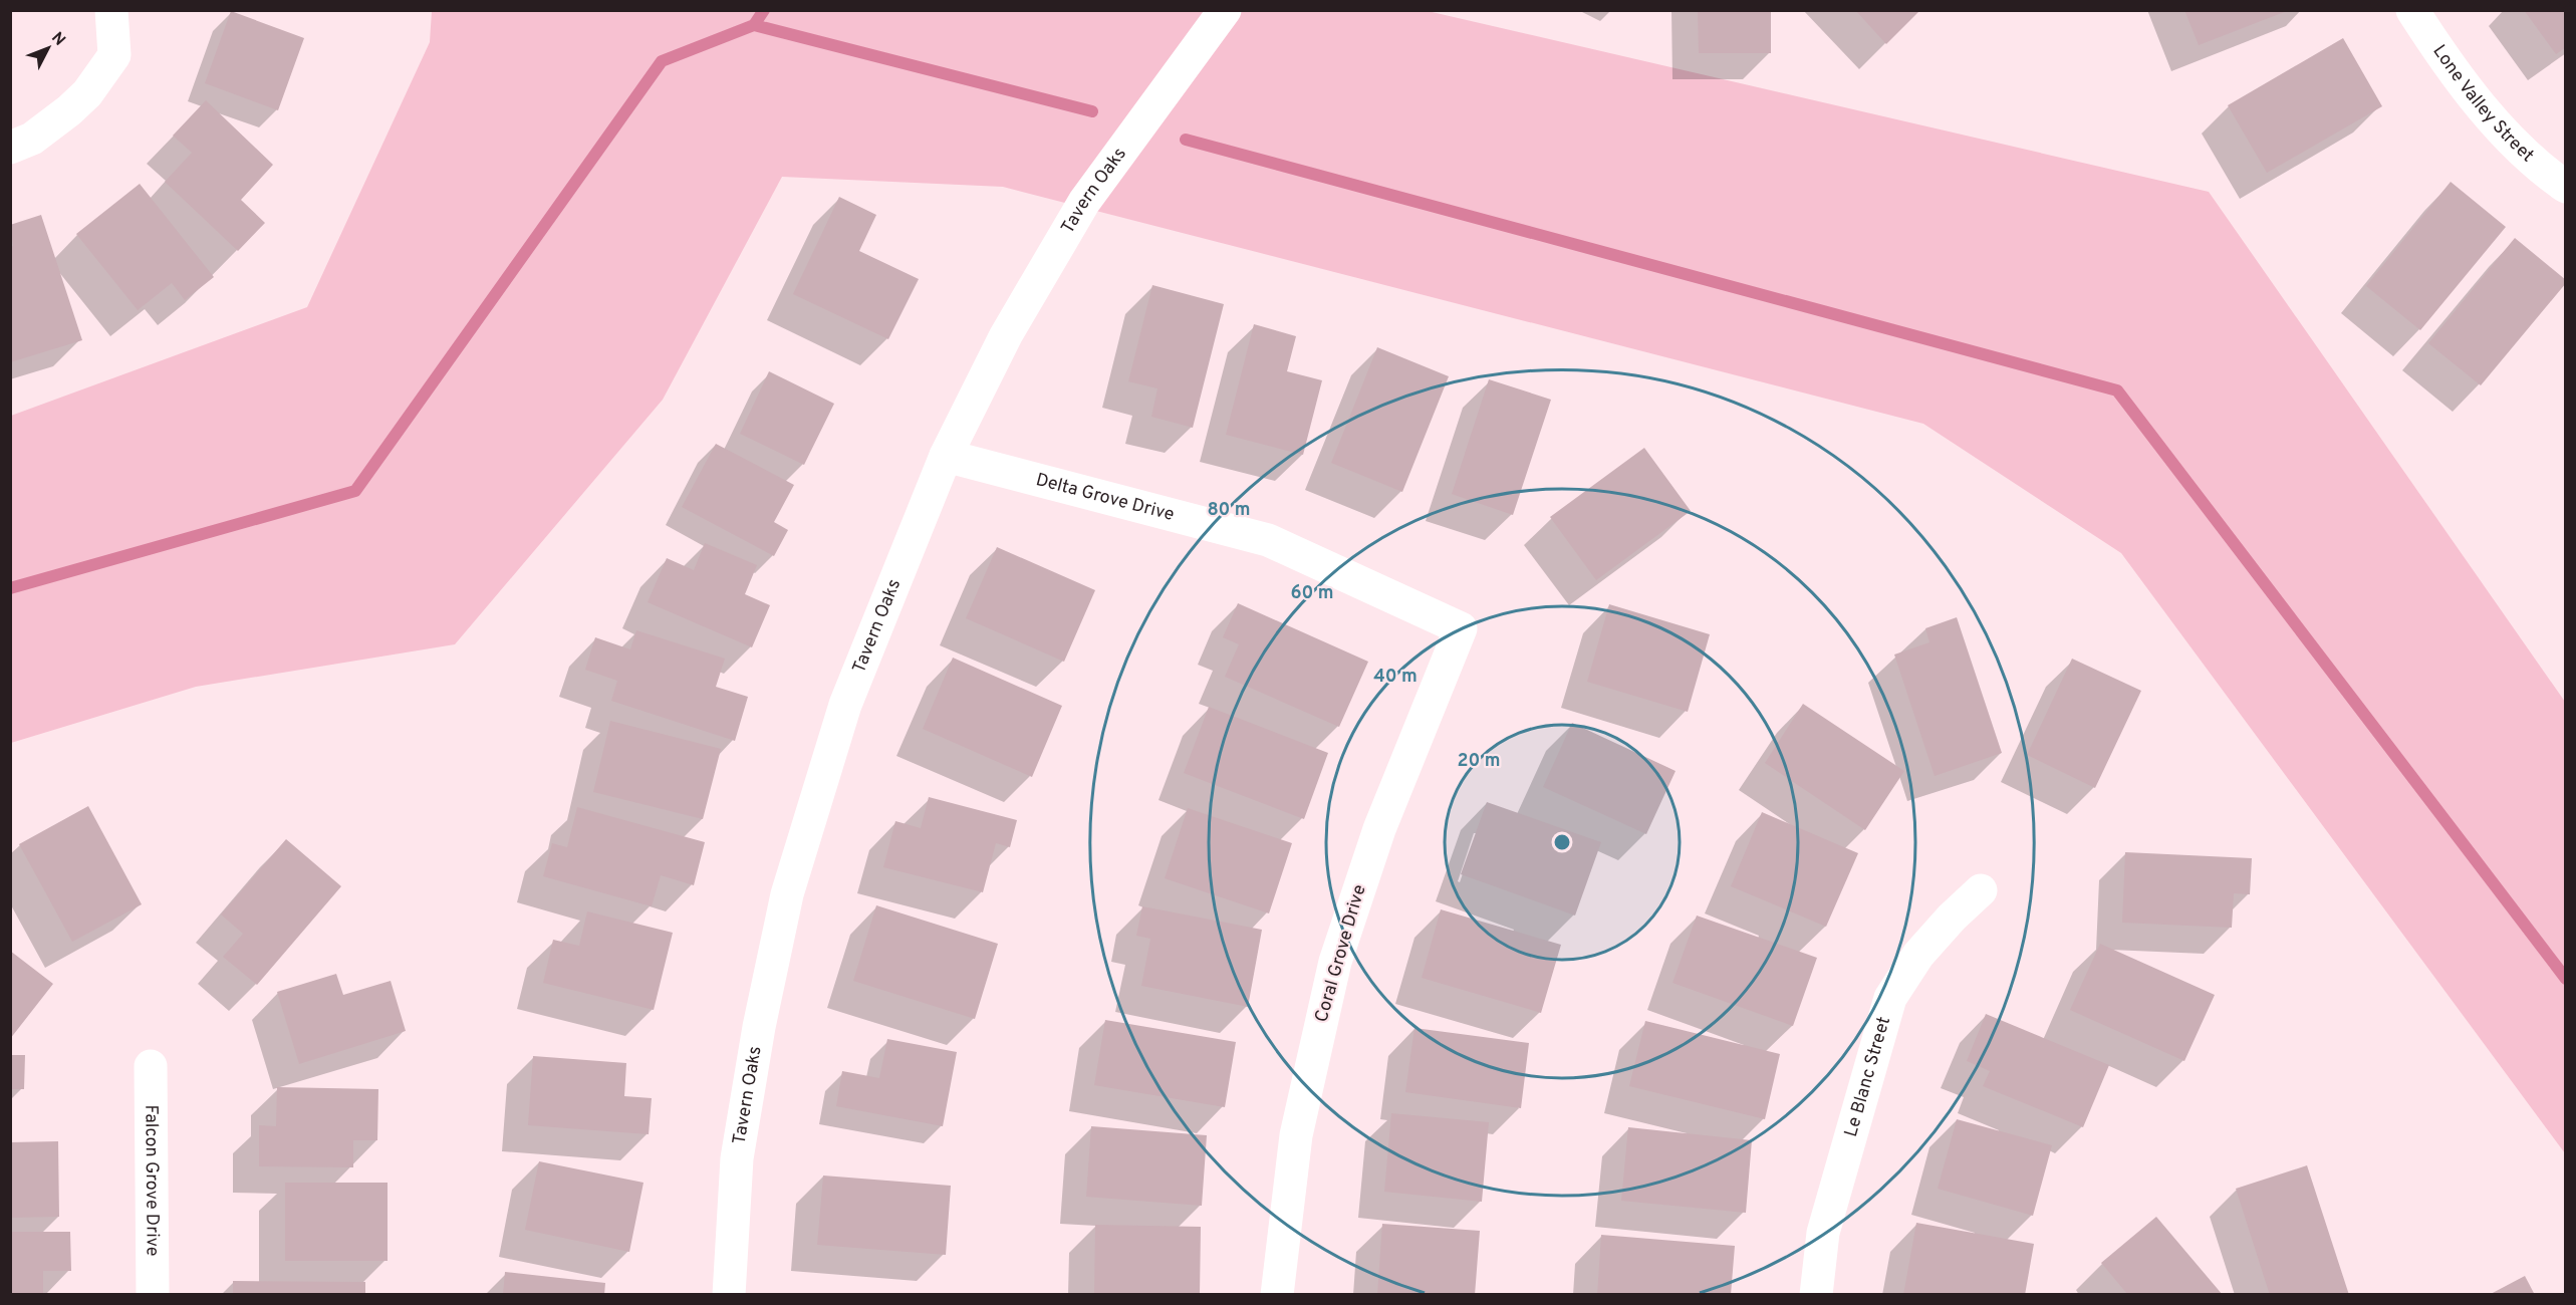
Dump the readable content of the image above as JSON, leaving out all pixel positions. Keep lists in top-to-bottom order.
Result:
{
  "streets": {
    "street": [
      "Lone Valley Street",
      "Tavern Oaks",
      "Delta Grove Drive",
      "Coral Grove Drive",
      "Le Blanc Street",
      "Falcon Grove Drive"
    ]
  },
  "crossings": [
    ["Tavern Oaks", "Delta Grove Drive"],
    ["Delta Grove Drive", "Coral Grove Drive"]
  ],
  "north": "top right",
  "rings": [
    "80 m",
    "60 m",
    "40 m",
    "20 m"
  ]
}
